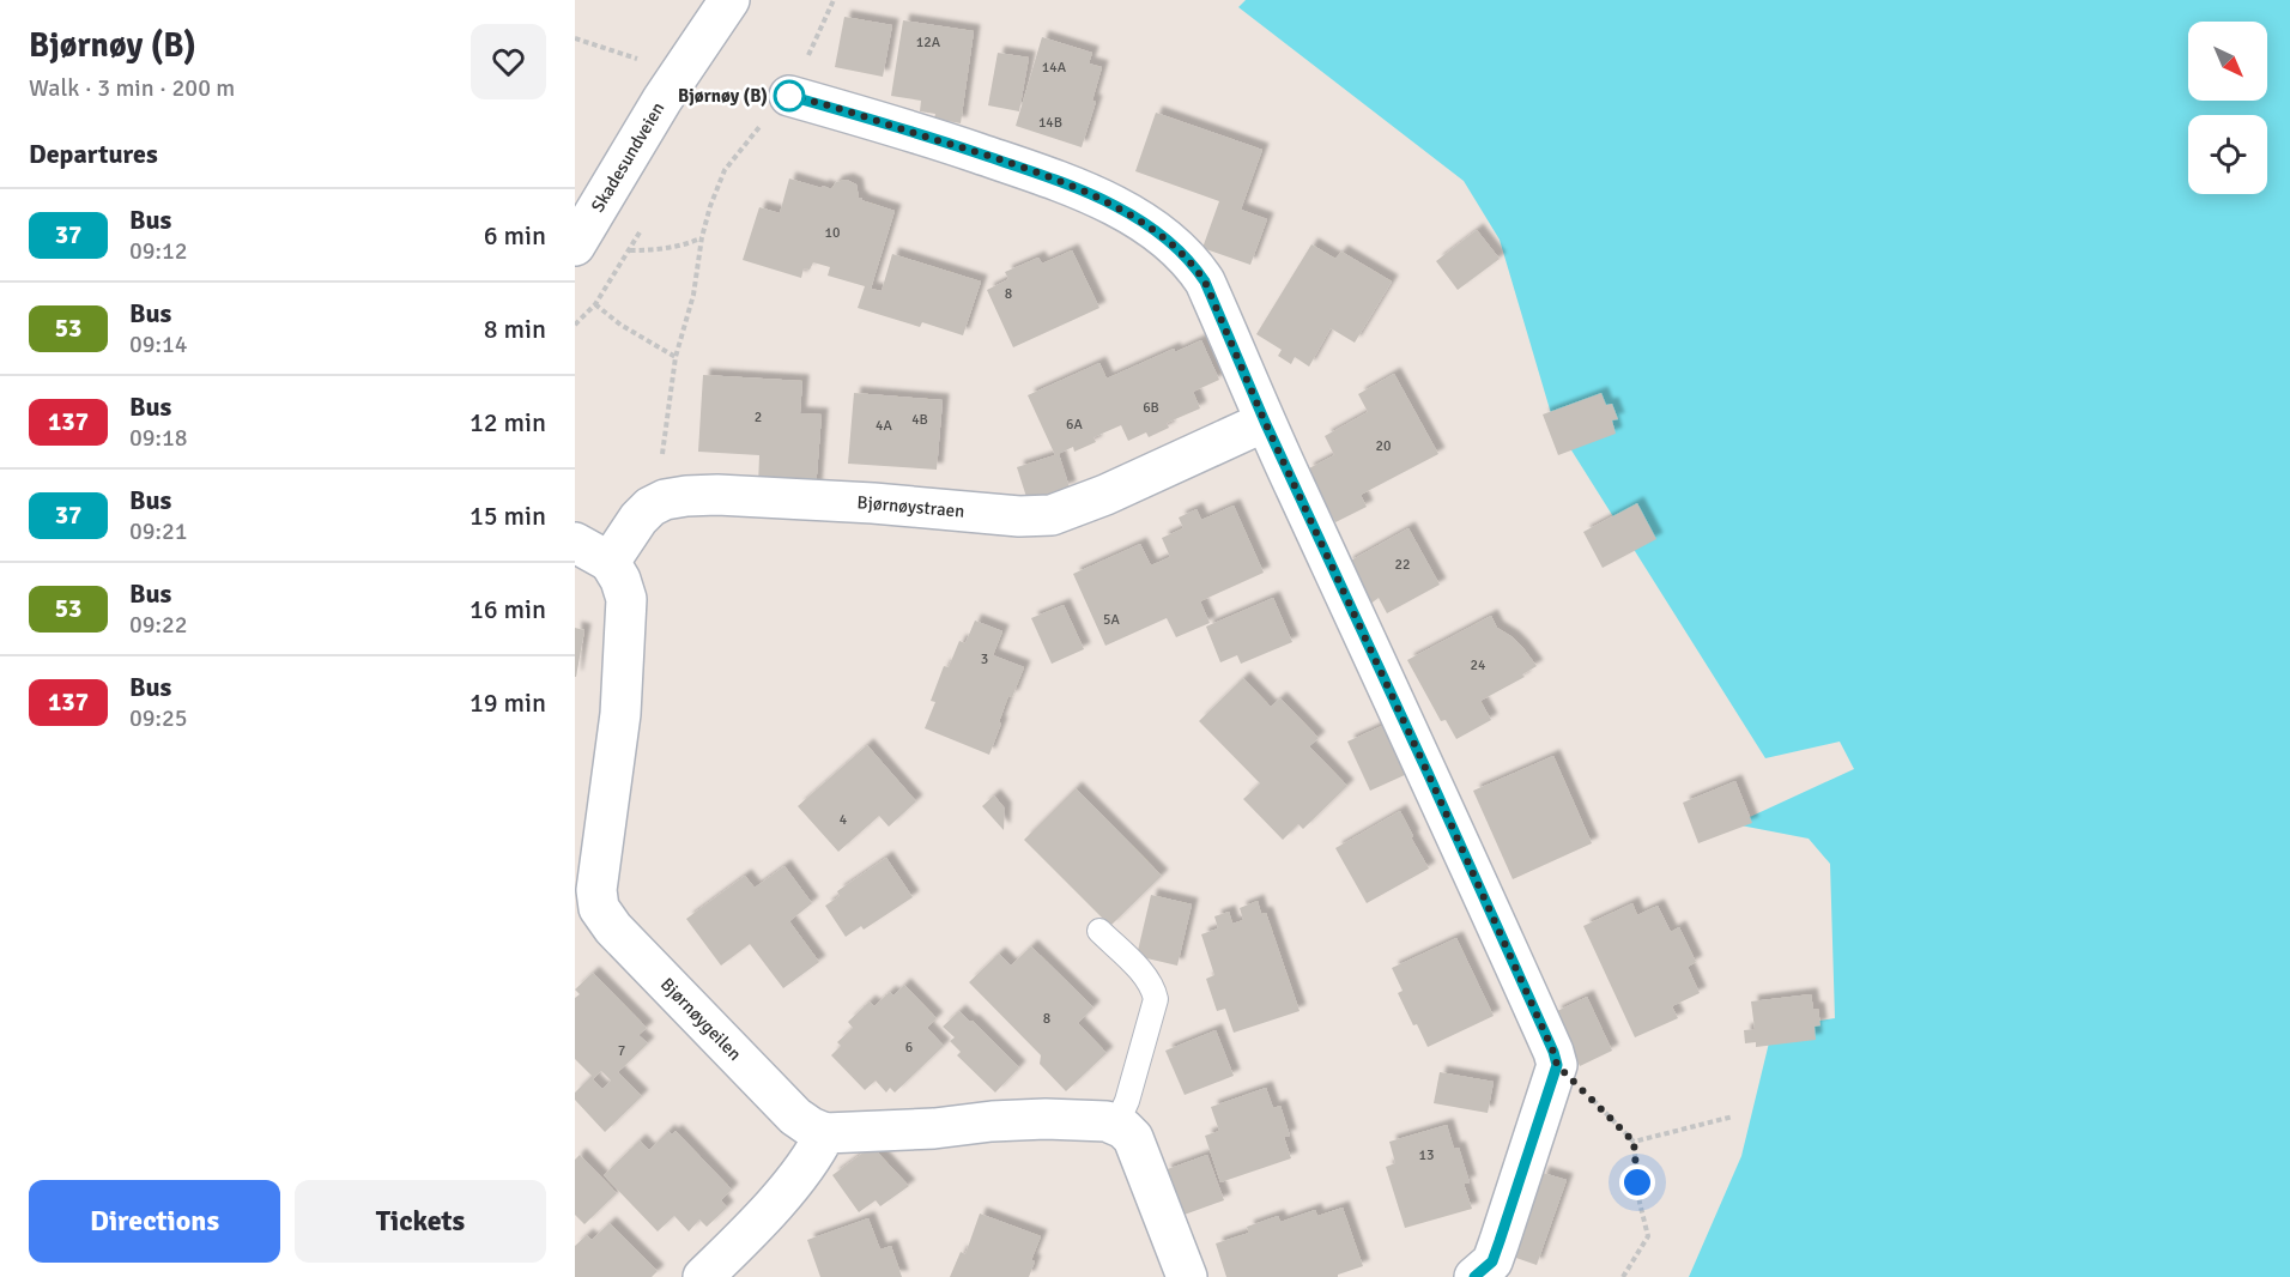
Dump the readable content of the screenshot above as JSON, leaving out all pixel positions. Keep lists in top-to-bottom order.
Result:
{
  "streets": {
    "street": ["Skadesundveien", "Bjørnøystraen", "Bjørnøygeilen"]
  },
  "places": ["Bjørnøy (B)"],
  "lines": ["bus line 37"],
  "house_numbers": [
    "12A",
    "14A",
    "14B",
    "10",
    "8",
    "6B",
    "2",
    "4B",
    "6A",
    "4A",
    "20",
    "22",
    "5A",
    "3",
    "24",
    "4",
    "8",
    "6",
    "7",
    "13"
  ],
  "north": "bottom right",
  "page": {
    "heading": [
      ["Bjørnøy (B)", "Walk · 3 min · 200 m"],
      "Departures"
    ],
    "list": [
      {
        "mark": "37",
        "name": "Bus",
        "note": "09:12",
        "value": "6 min"
      },
      {
        "mark": "53",
        "name": "Bus",
        "note": "09:14",
        "value": "8 min"
      },
      {
        "mark": "137",
        "name": "Bus",
        "note": "09:18",
        "value": "12 min"
      },
      {
        "mark": "37",
        "name": "Bus",
        "note": "09:21",
        "value": "15 min"
      },
      {
        "mark": "53",
        "name": "Bus",
        "note": "09:22",
        "value": "16 min"
      },
      {
        "mark": "137",
        "name": "Bus",
        "note": "09:25",
        "value": "19 min"
      }
    ],
    "buttons": ["Directions", "Tickets"]
  }
}
